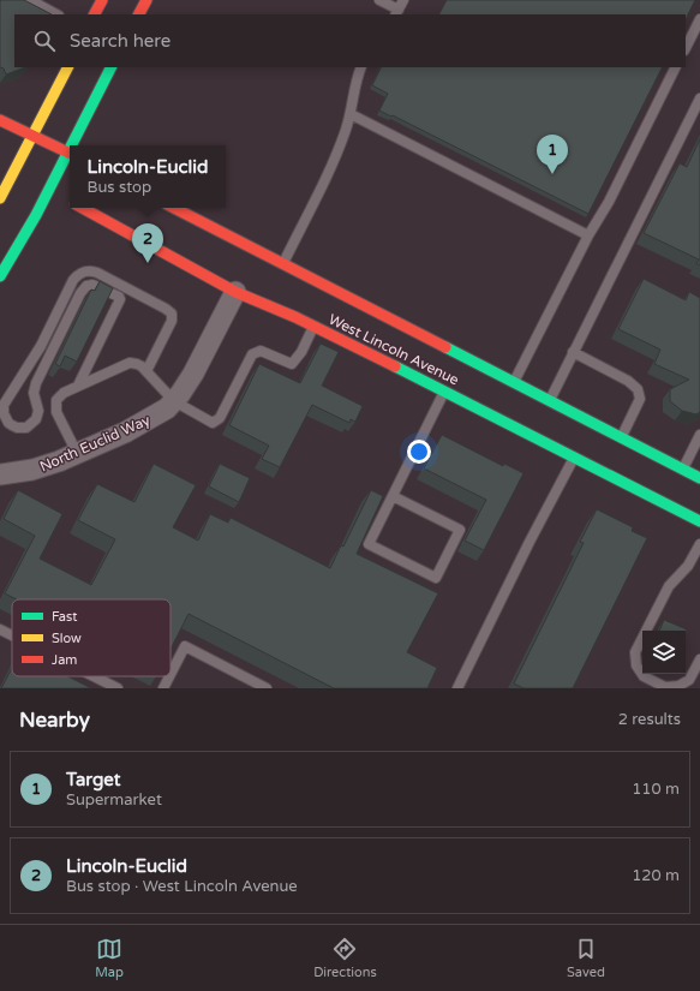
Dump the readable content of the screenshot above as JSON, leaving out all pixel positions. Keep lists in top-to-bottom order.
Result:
{
  "streets": {
    "main road": ["West Lincoln Avenue"],
    "street": ["North Euclid Way"]
  },
  "crossings": [
    ["West Lincoln Avenue", "North Euclid Way"]
  ],
  "legend": ["Fast", "Slow", "Jam"],
  "page": {
    "search": "Search here",
    "pins": ["1", "2"],
    "popup": ["Lincoln-Euclid", "Bus stop"],
    "heading": ["Nearby", "2 results"],
    "list": [
      {
        "mark": "1",
        "name": "Target",
        "note": "Supermarket",
        "value": "110 m"
      },
      {
        "mark": "2",
        "name": "Lincoln-Euclid",
        "note": "Bus stop · West Lincoln Avenue",
        "value": "120 m"
      }
    ],
    "nav": ["Map", "Directions", "Saved"]
  }
}
